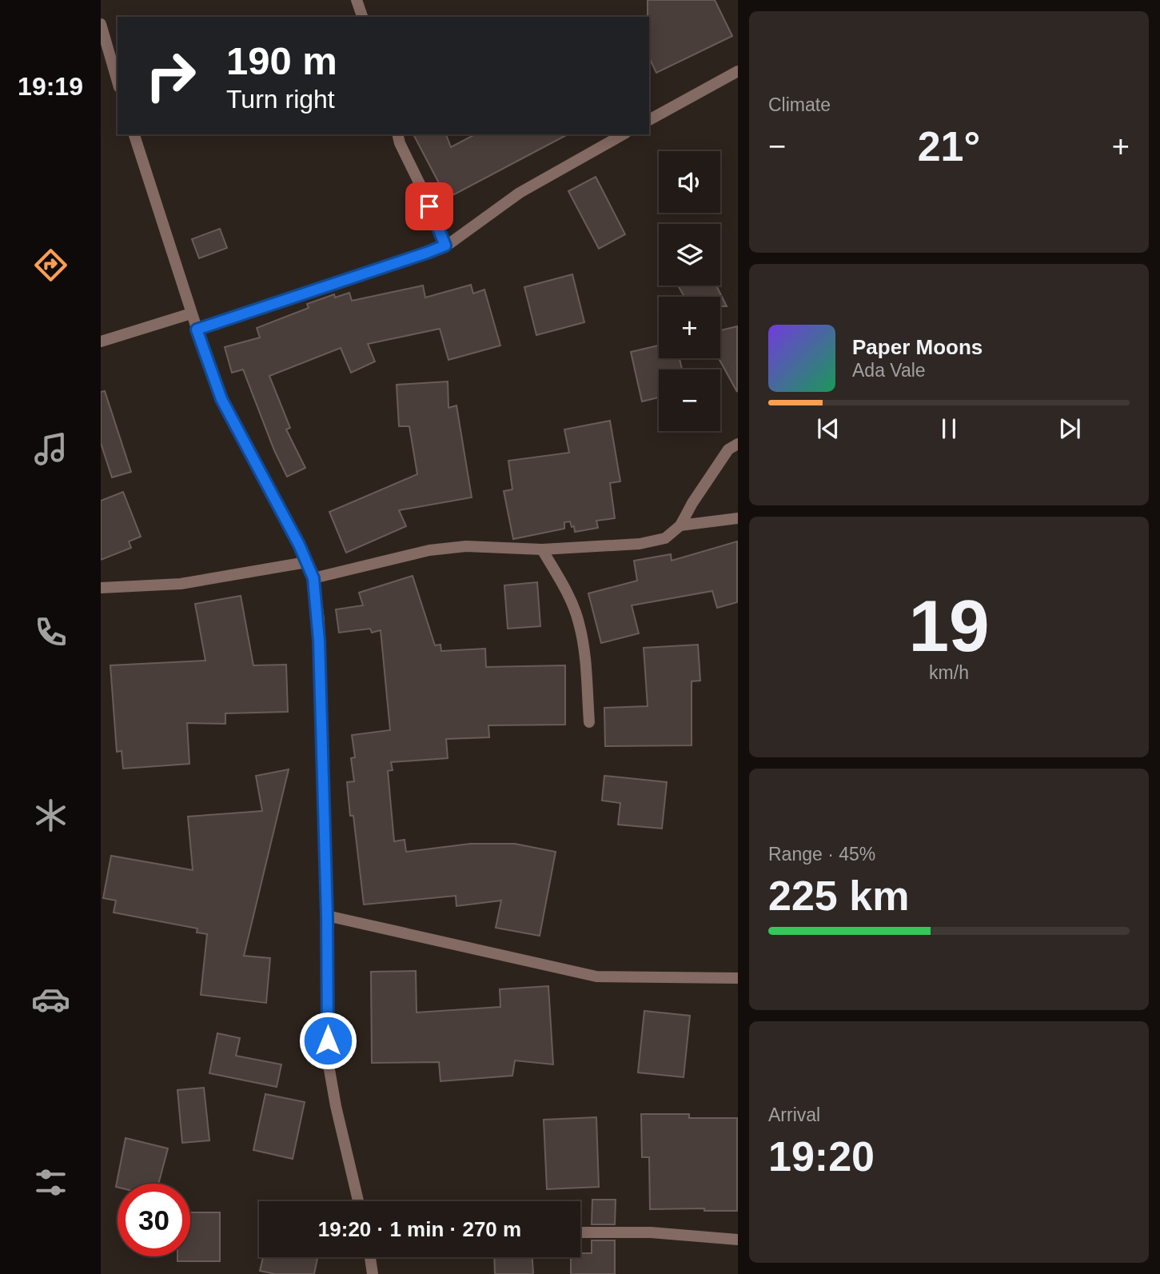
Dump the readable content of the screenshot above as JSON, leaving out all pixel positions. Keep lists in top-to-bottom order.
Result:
{
  "page": {
    "tabs": "19:19",
    "tile": [
      "Climate",
      ["19", "km/h"],
      ["Range · 45%", "225 km"],
      ["Arrival", "19:20"]
    ],
    "turn": ["190 m", "Turn right"],
    "heat": ["−", "21°", "+"],
    "map_buttons": ["+", "−"],
    "song": ["Paper Moons", "Ada Vale"],
    "limit": "30",
    "trip": "19:20 · 1 min · 270 m"
  }
}
